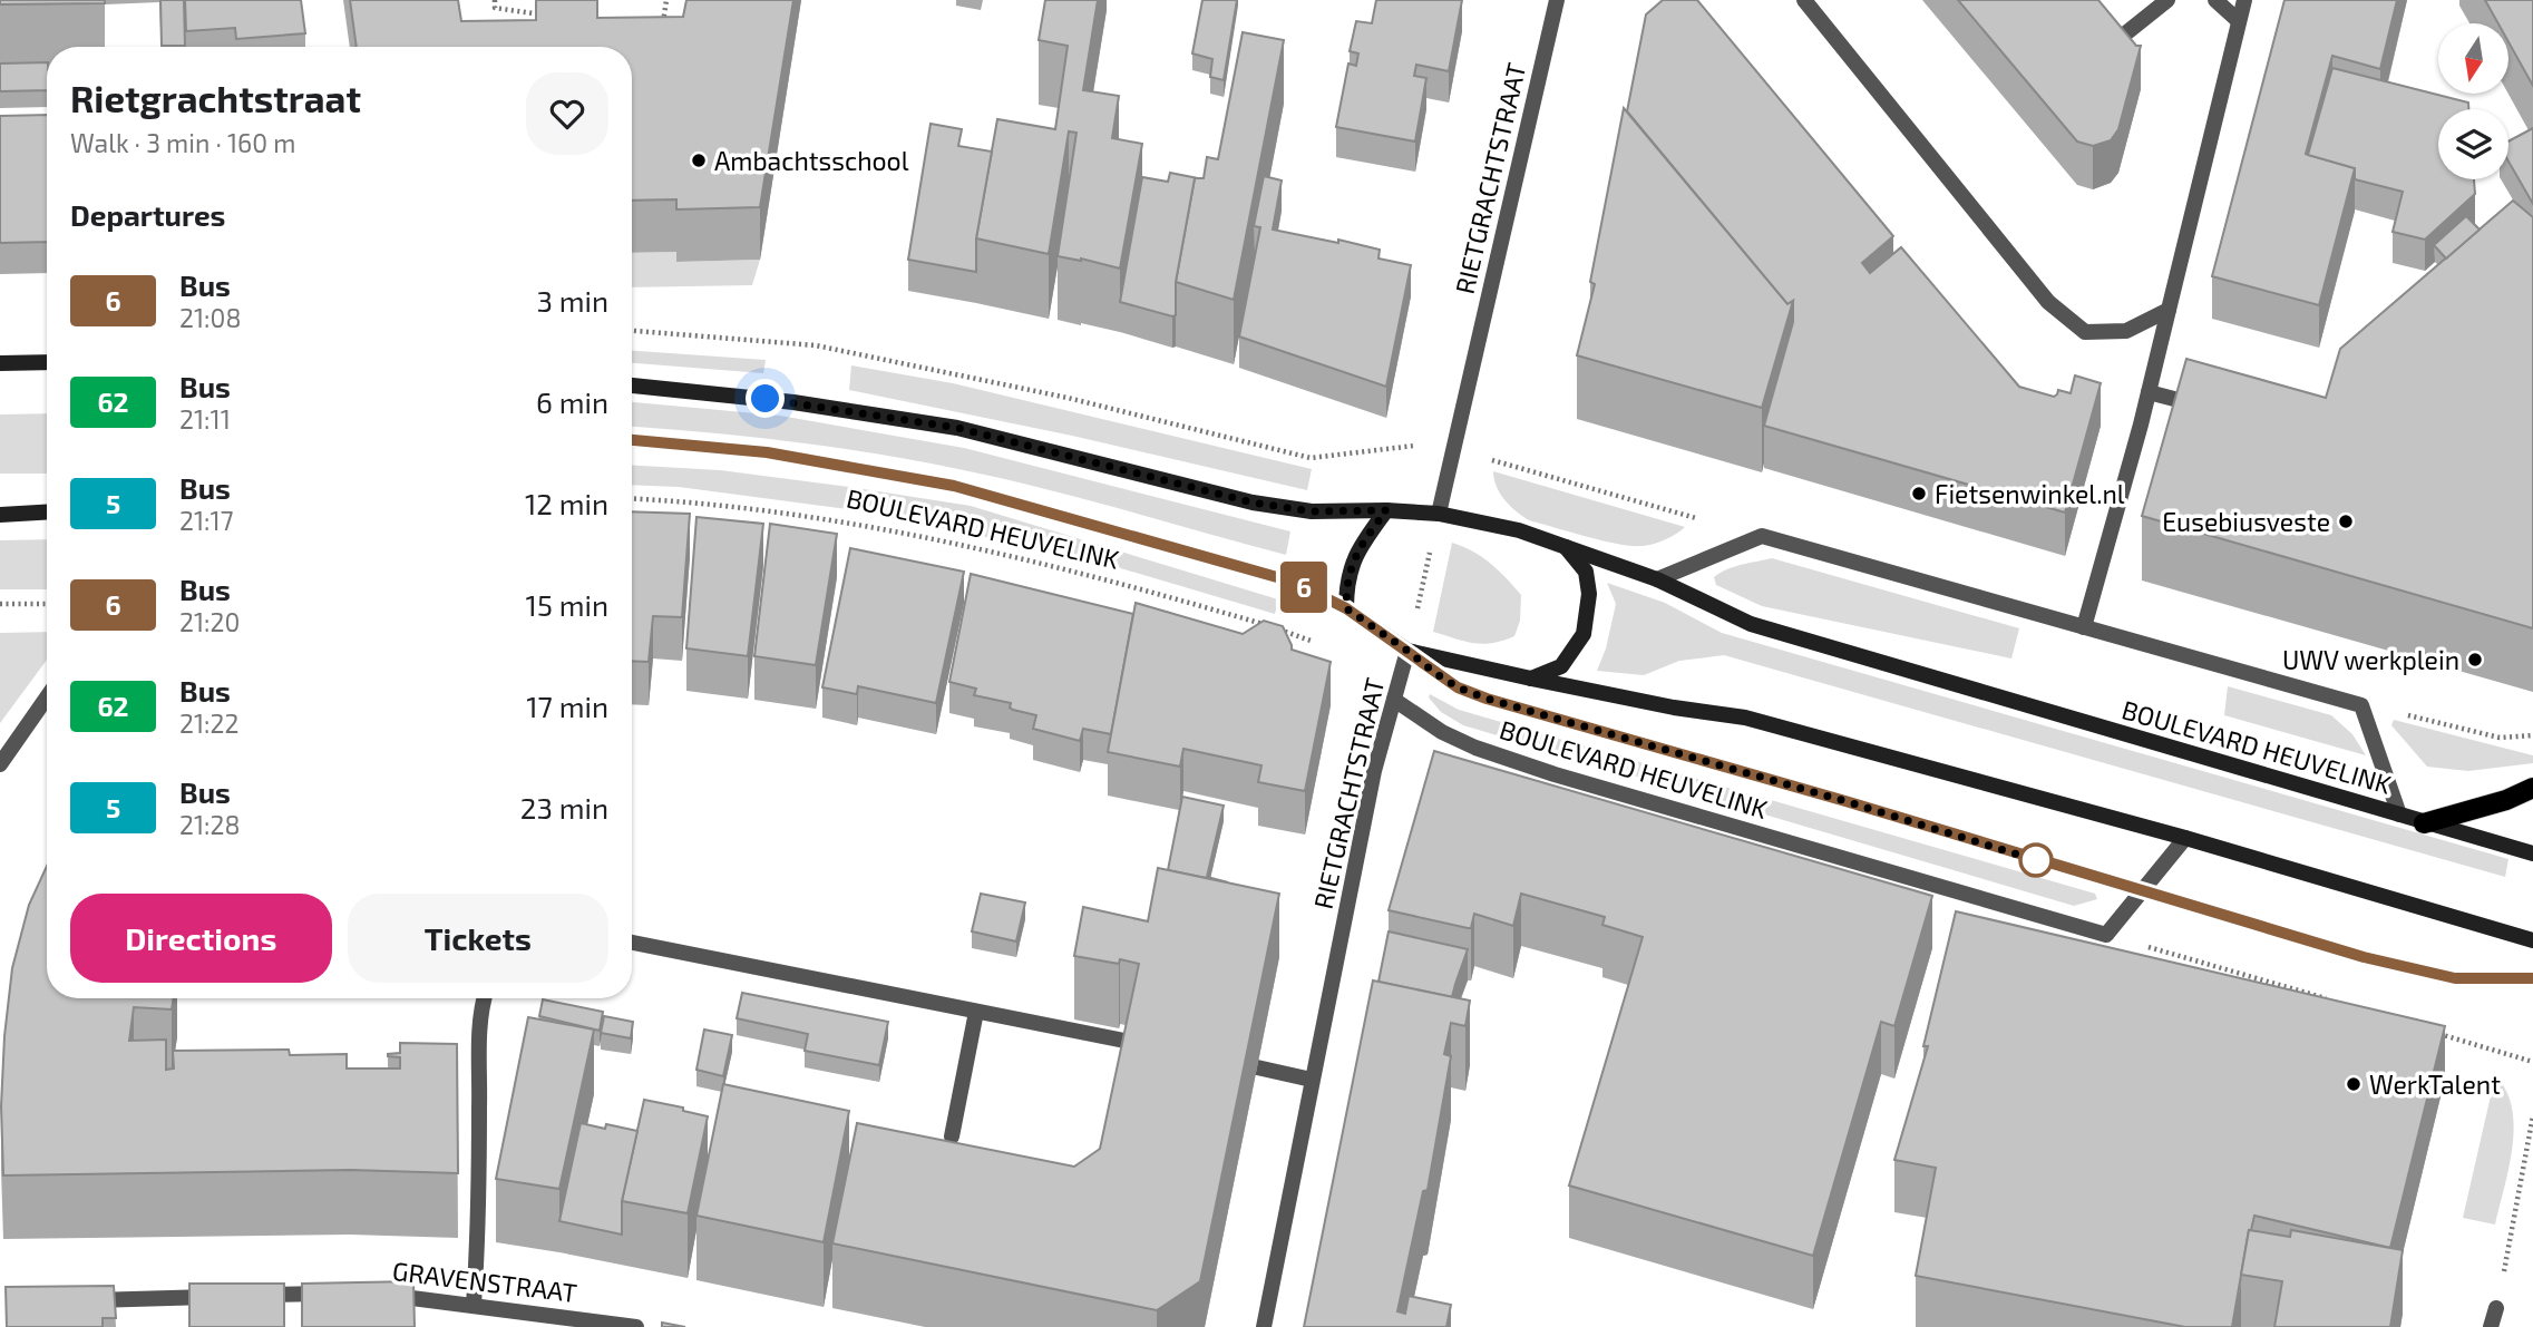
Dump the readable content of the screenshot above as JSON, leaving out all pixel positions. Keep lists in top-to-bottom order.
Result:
{
  "streets": {
    "main road": ["BOULEVARD HEUVELINK"],
    "street": ["RIETGRACHTSTRAAT", "GRAVENSTRAAT"]
  },
  "crossings": [
    ["RIETGRACHTSTRAAT", "BOULEVARD HEUVELINK"]
  ],
  "places": [
    "Ambachtsschool",
    "Fietsenwinkel.nl",
    "Eusebiusveste",
    "UWV werkplein",
    "WerkTalent"
  ],
  "lines": ["bus line 6"],
  "north": "bottom",
  "page": {
    "on_map": "6",
    "heading": [
      ["Rietgrachtstraat", "Walk · 3 min · 160 m"],
      "Departures"
    ],
    "list": [
      {
        "mark": "6",
        "name": "Bus",
        "note": "21:08",
        "value": "3 min"
      },
      {
        "mark": "62",
        "name": "Bus",
        "note": "21:11",
        "value": "6 min"
      },
      {
        "mark": "5",
        "name": "Bus",
        "note": "21:17",
        "value": "12 min"
      },
      {
        "mark": "6",
        "name": "Bus",
        "note": "21:20",
        "value": "15 min"
      },
      {
        "mark": "62",
        "name": "Bus",
        "note": "21:22",
        "value": "17 min"
      },
      {
        "mark": "5",
        "name": "Bus",
        "note": "21:28",
        "value": "23 min"
      }
    ],
    "buttons": ["Directions", "Tickets"]
  }
}
